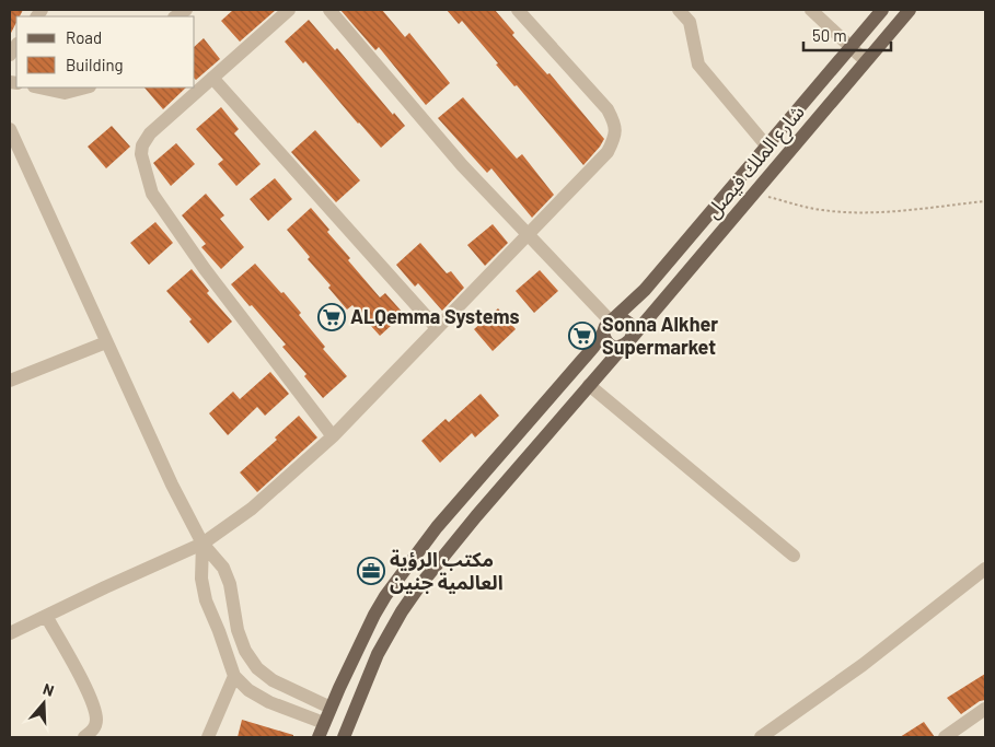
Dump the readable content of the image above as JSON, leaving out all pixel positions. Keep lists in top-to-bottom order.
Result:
{
  "streets": {
    "main road": ["شارع الملك فيصل"]
  },
  "places": {
    "supermarket": ["ALQemma Systems", "Sonna Alkher Supermarket"],
    "office": ["مكتب الرؤية العالمية جنين"]
  },
  "legend": ["Road", "Building"],
  "scale_bar": "50 m",
  "north": "top"
}
